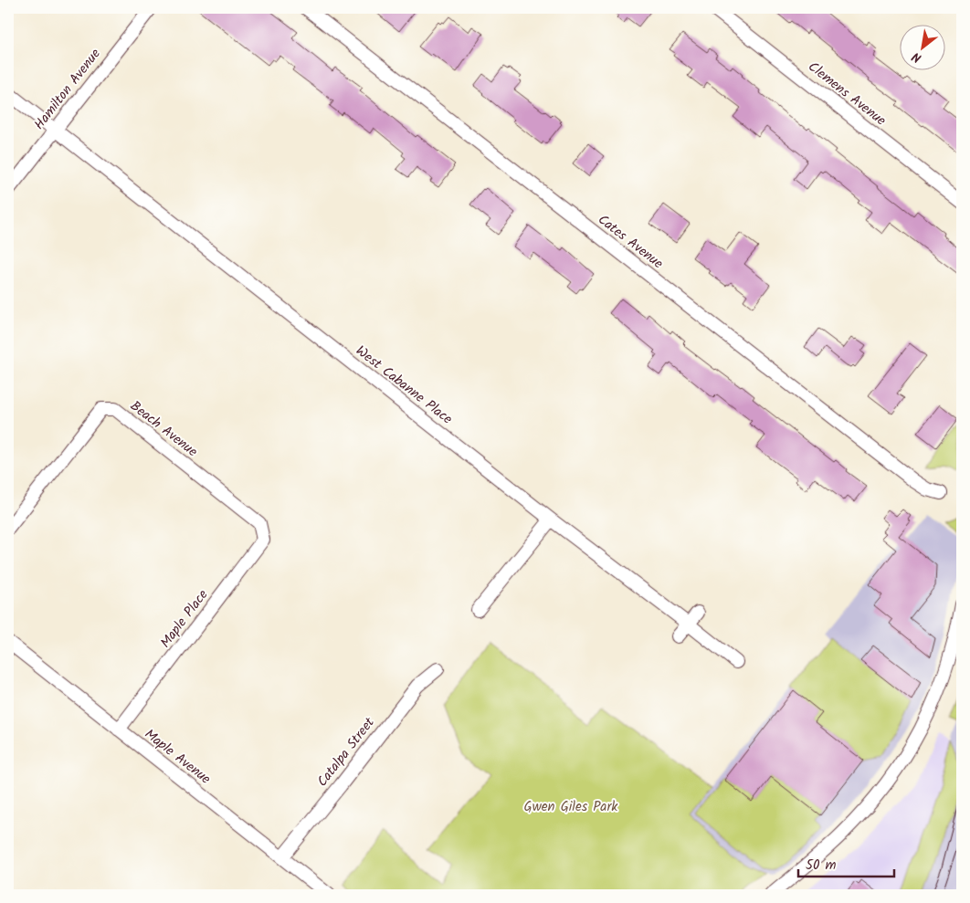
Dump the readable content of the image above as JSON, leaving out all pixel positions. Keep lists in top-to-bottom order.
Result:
{
  "streets": {
    "street": [
      "Hamilton Avenue",
      "Clemens Avenue",
      "Cates Avenue",
      "West Cabanne Place",
      "Beach Avenue",
      "Maple Place",
      "Catalpa Street",
      "Maple Avenue"
    ]
  },
  "crossings": [
    ["Hamilton Avenue", "West Cabanne Place"],
    ["Beach Avenue", "Maple Place"],
    ["Maple Place", "Maple Avenue"],
    ["Catalpa Street", "Maple Avenue"]
  ],
  "parks": ["Gwen Giles Park"],
  "scale_bar": "50 m",
  "north": "bottom left"
}
